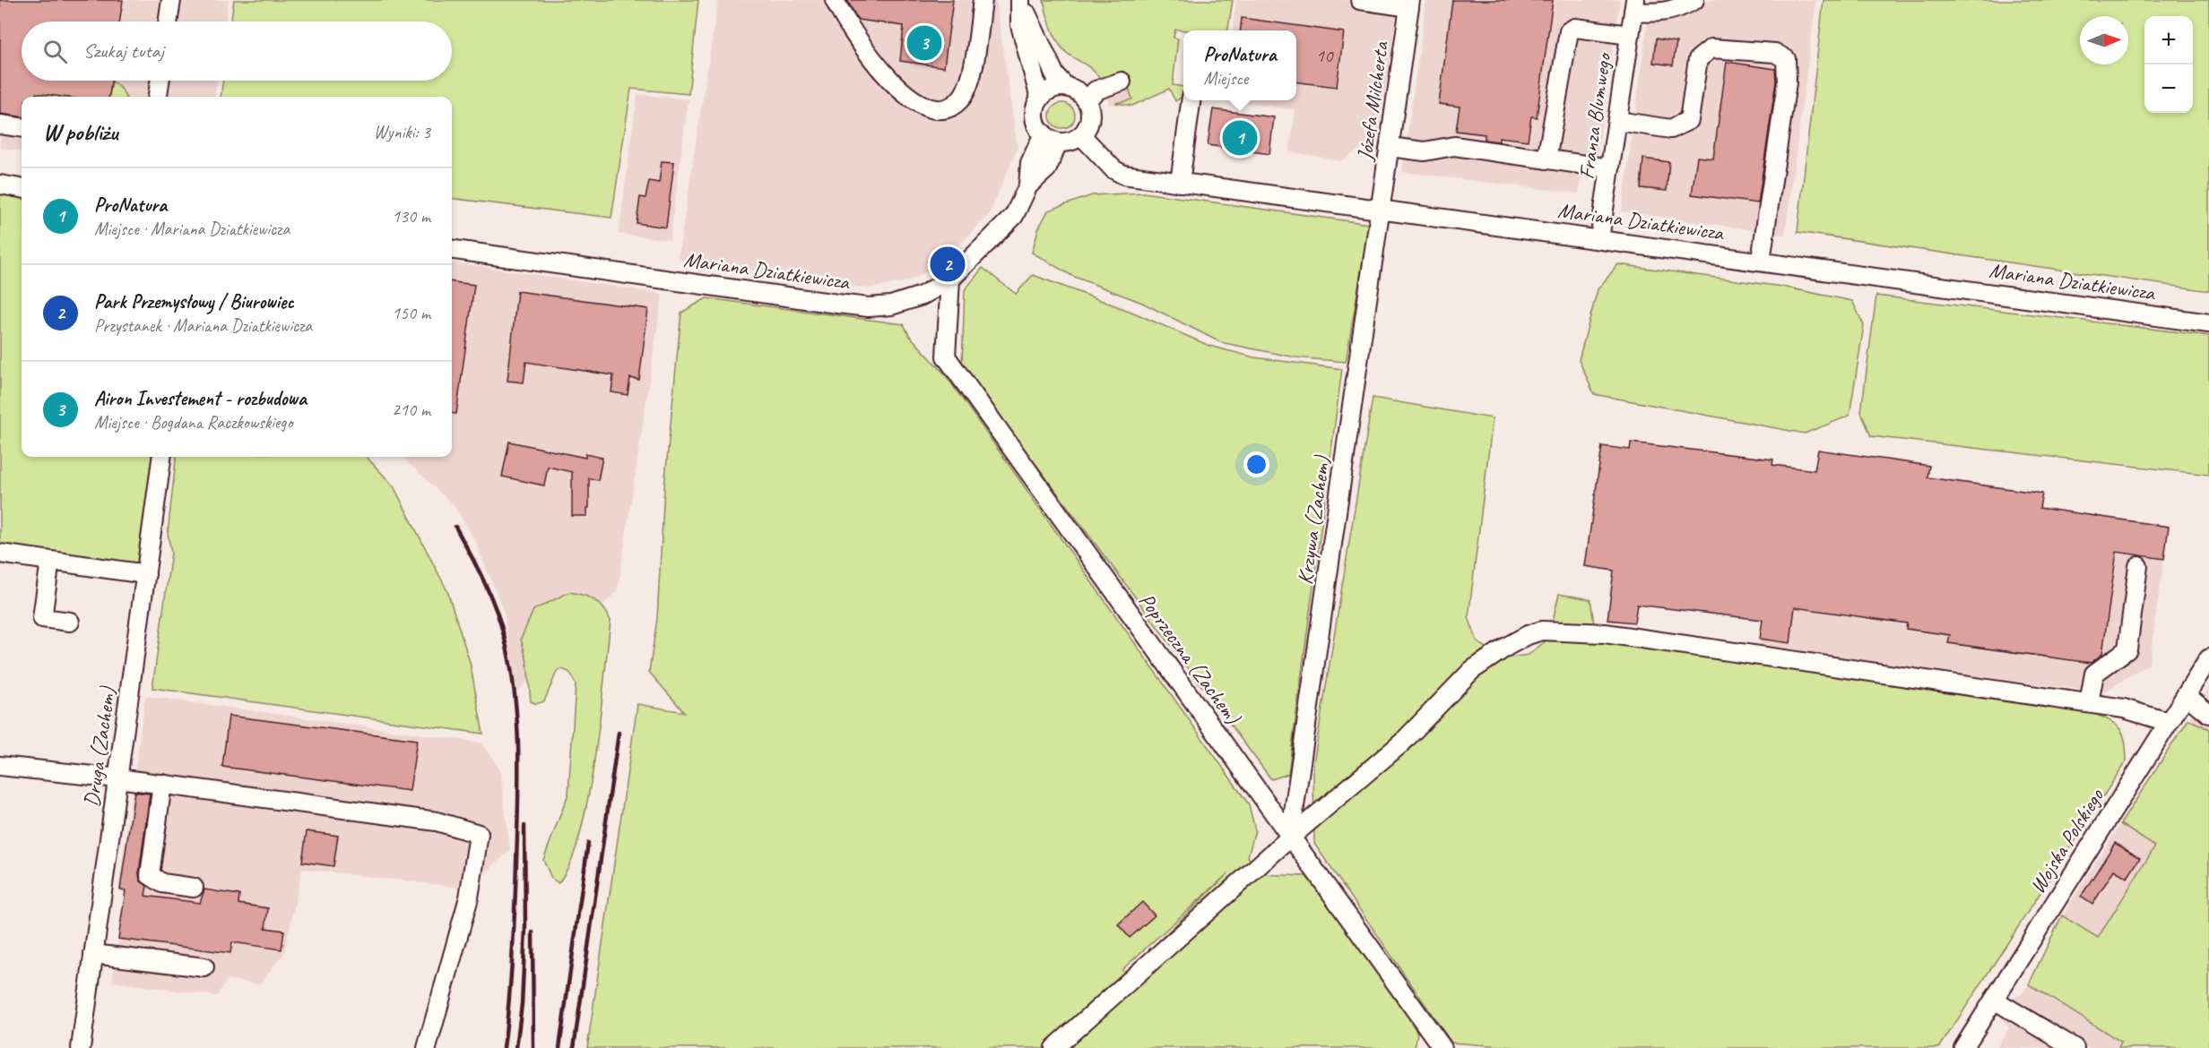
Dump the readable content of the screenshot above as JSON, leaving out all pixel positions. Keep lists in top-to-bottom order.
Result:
{
  "streets": {
    "street": [
      "Józefa Milcherta",
      "Franza Blumwego",
      "Mariana Dziatkiewicza",
      "Krzywa (Zachem)",
      "Poprzeczna (Zachem)",
      "Druga (Zachem)",
      "Wojska Polskiego"
    ]
  },
  "crossings": [
    ["Józefa Milcherta", "Mariana Dziatkiewicza"],
    ["Józefa Milcherta", "Krzywa (Zachem)"],
    ["Franza Blumwego", "Mariana Dziatkiewicza"],
    ["Mariana Dziatkiewicza", "Krzywa (Zachem)"],
    ["Mariana Dziatkiewicza", "Poprzeczna (Zachem)"],
    ["Krzywa (Zachem)", "Poprzeczna (Zachem)"]
  ],
  "house_numbers": ["10"],
  "north": "right",
  "page": {
    "map_buttons": ["+", "−"],
    "search": "Szukaj tutaj",
    "pins": ["3", "1", "2"],
    "popup": ["ProNatura", "Miejsce"],
    "heading": ["W pobliżu", "Wyniki: 3"],
    "list": [
      {
        "mark": "1",
        "name": "ProNatura",
        "note": "Miejsce · Mariana Dziatkiewicza",
        "value": "130 m"
      },
      {
        "mark": "2",
        "name": "Park Przemysłowy / Biurowiec",
        "note": "Przystanek · Mariana Dziatkiewicza",
        "value": "150 m"
      },
      {
        "mark": "3",
        "name": "Airon Investement - rozbudowa",
        "note": "Miejsce · Bogdana Raczkowskiego",
        "value": "210 m"
      }
    ]
  }
}
